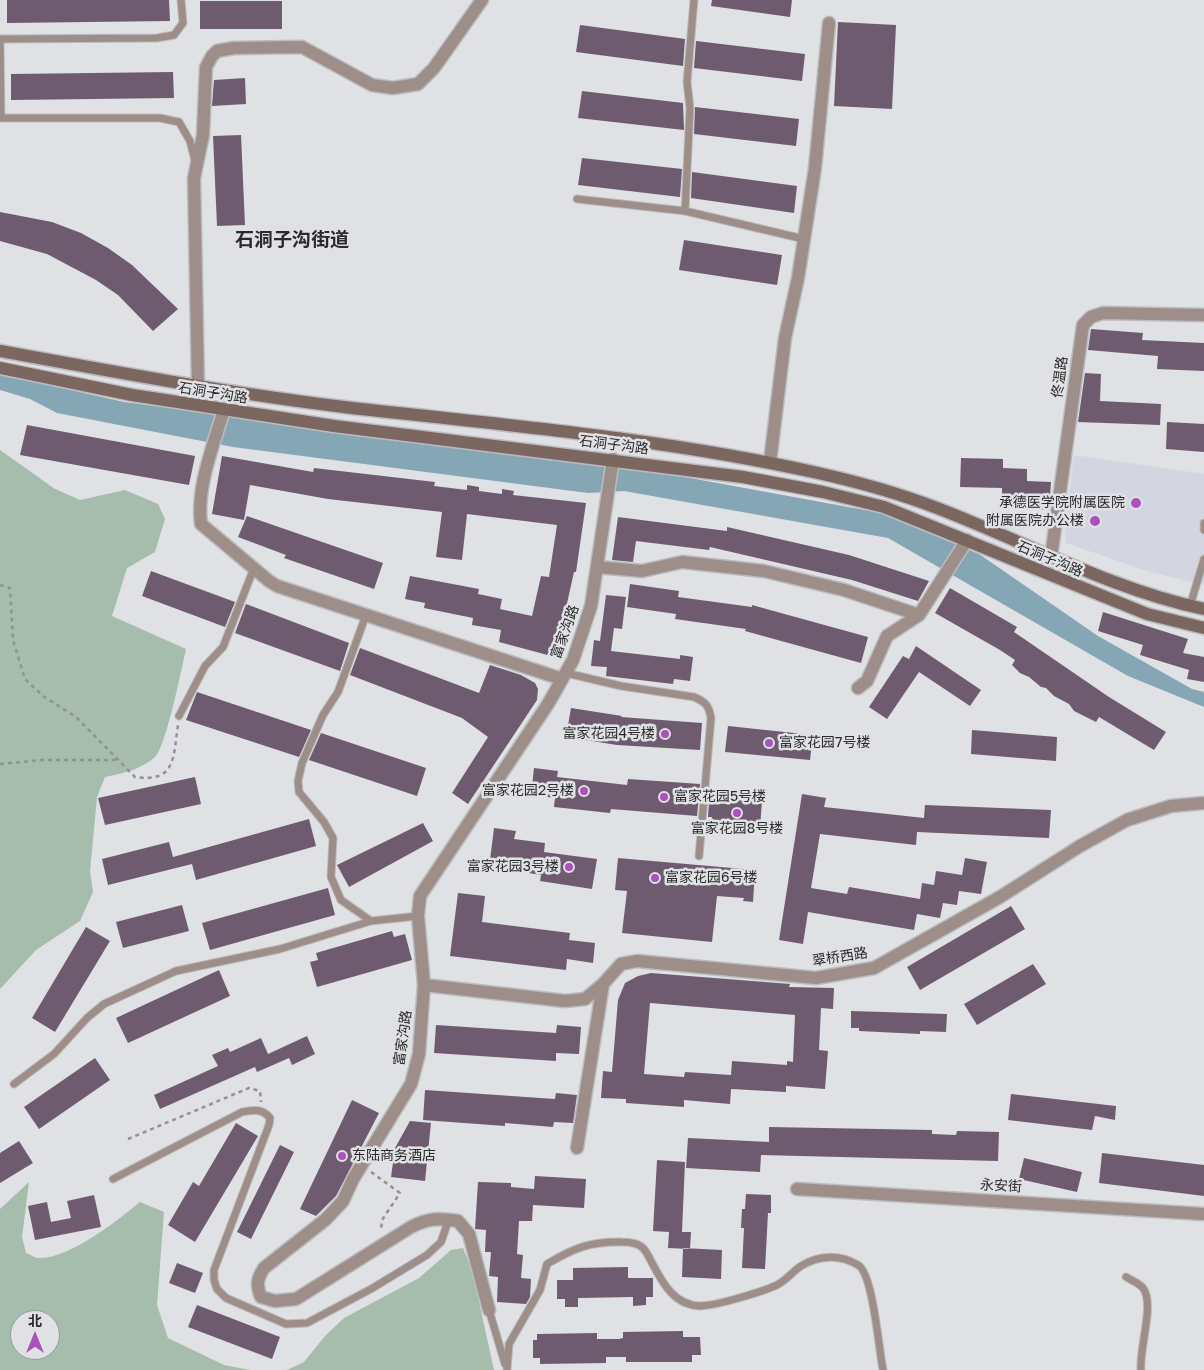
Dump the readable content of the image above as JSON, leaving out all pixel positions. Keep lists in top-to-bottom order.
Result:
{
  "streets": {
    "main road": ["石洞子沟路"],
    "street": [
      "佟温路",
      "富家沟路",
      "翠桥西路",
      "永安街"
    ]
  },
  "crossings": [
    ["佟温路", "石洞子沟路"],
    ["石洞子沟路", "富家沟路"],
    ["富家沟路", "翠桥西路"]
  ],
  "districts": ["石洞子沟街道"],
  "places": [
    "承德医学院附属医院",
    "附属医院办公楼",
    "富家花园4号楼",
    "富家花园7号楼",
    "富家花园2号楼",
    "富家花园5号楼",
    "富家花园8号楼",
    "富家花园3号楼",
    "富家花园6号楼",
    "东陆商务酒店"
  ],
  "north": "top"
}
